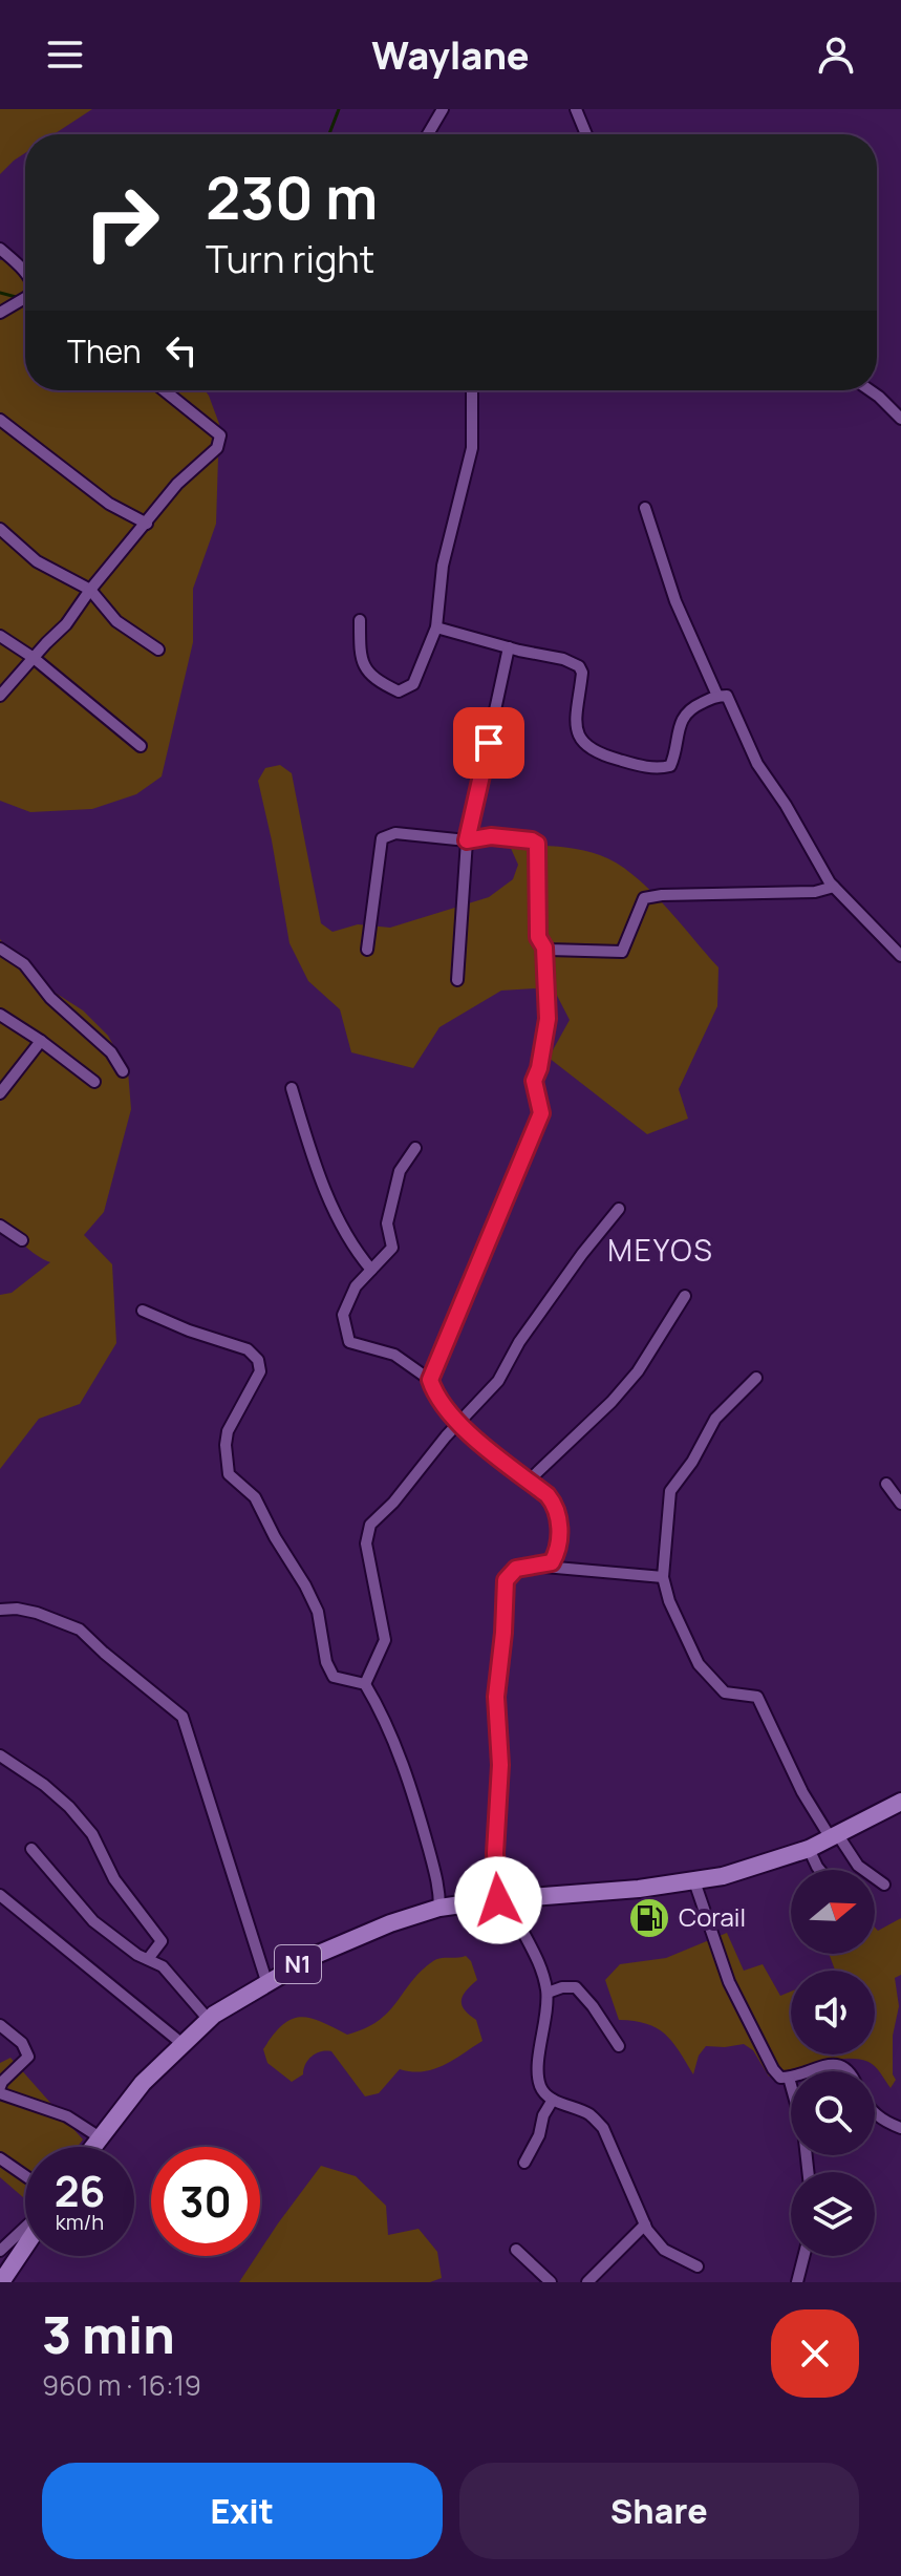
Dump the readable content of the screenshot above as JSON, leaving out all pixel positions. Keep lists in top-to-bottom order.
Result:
{
  "streets": {
    "highway": ["N1"]
  },
  "districts": ["MEYOS"],
  "places": {
    "fuel station": ["Corail"]
  },
  "north": "right",
  "page": {
    "header": "Waylane",
    "turn": ["230 m", "Turn right"],
    "then": "Then",
    "speed": "26 km/h",
    "limit": "30",
    "heading": ["3 min", "960 m · 16:19"],
    "buttons": ["Exit", "Share"]
  }
}
